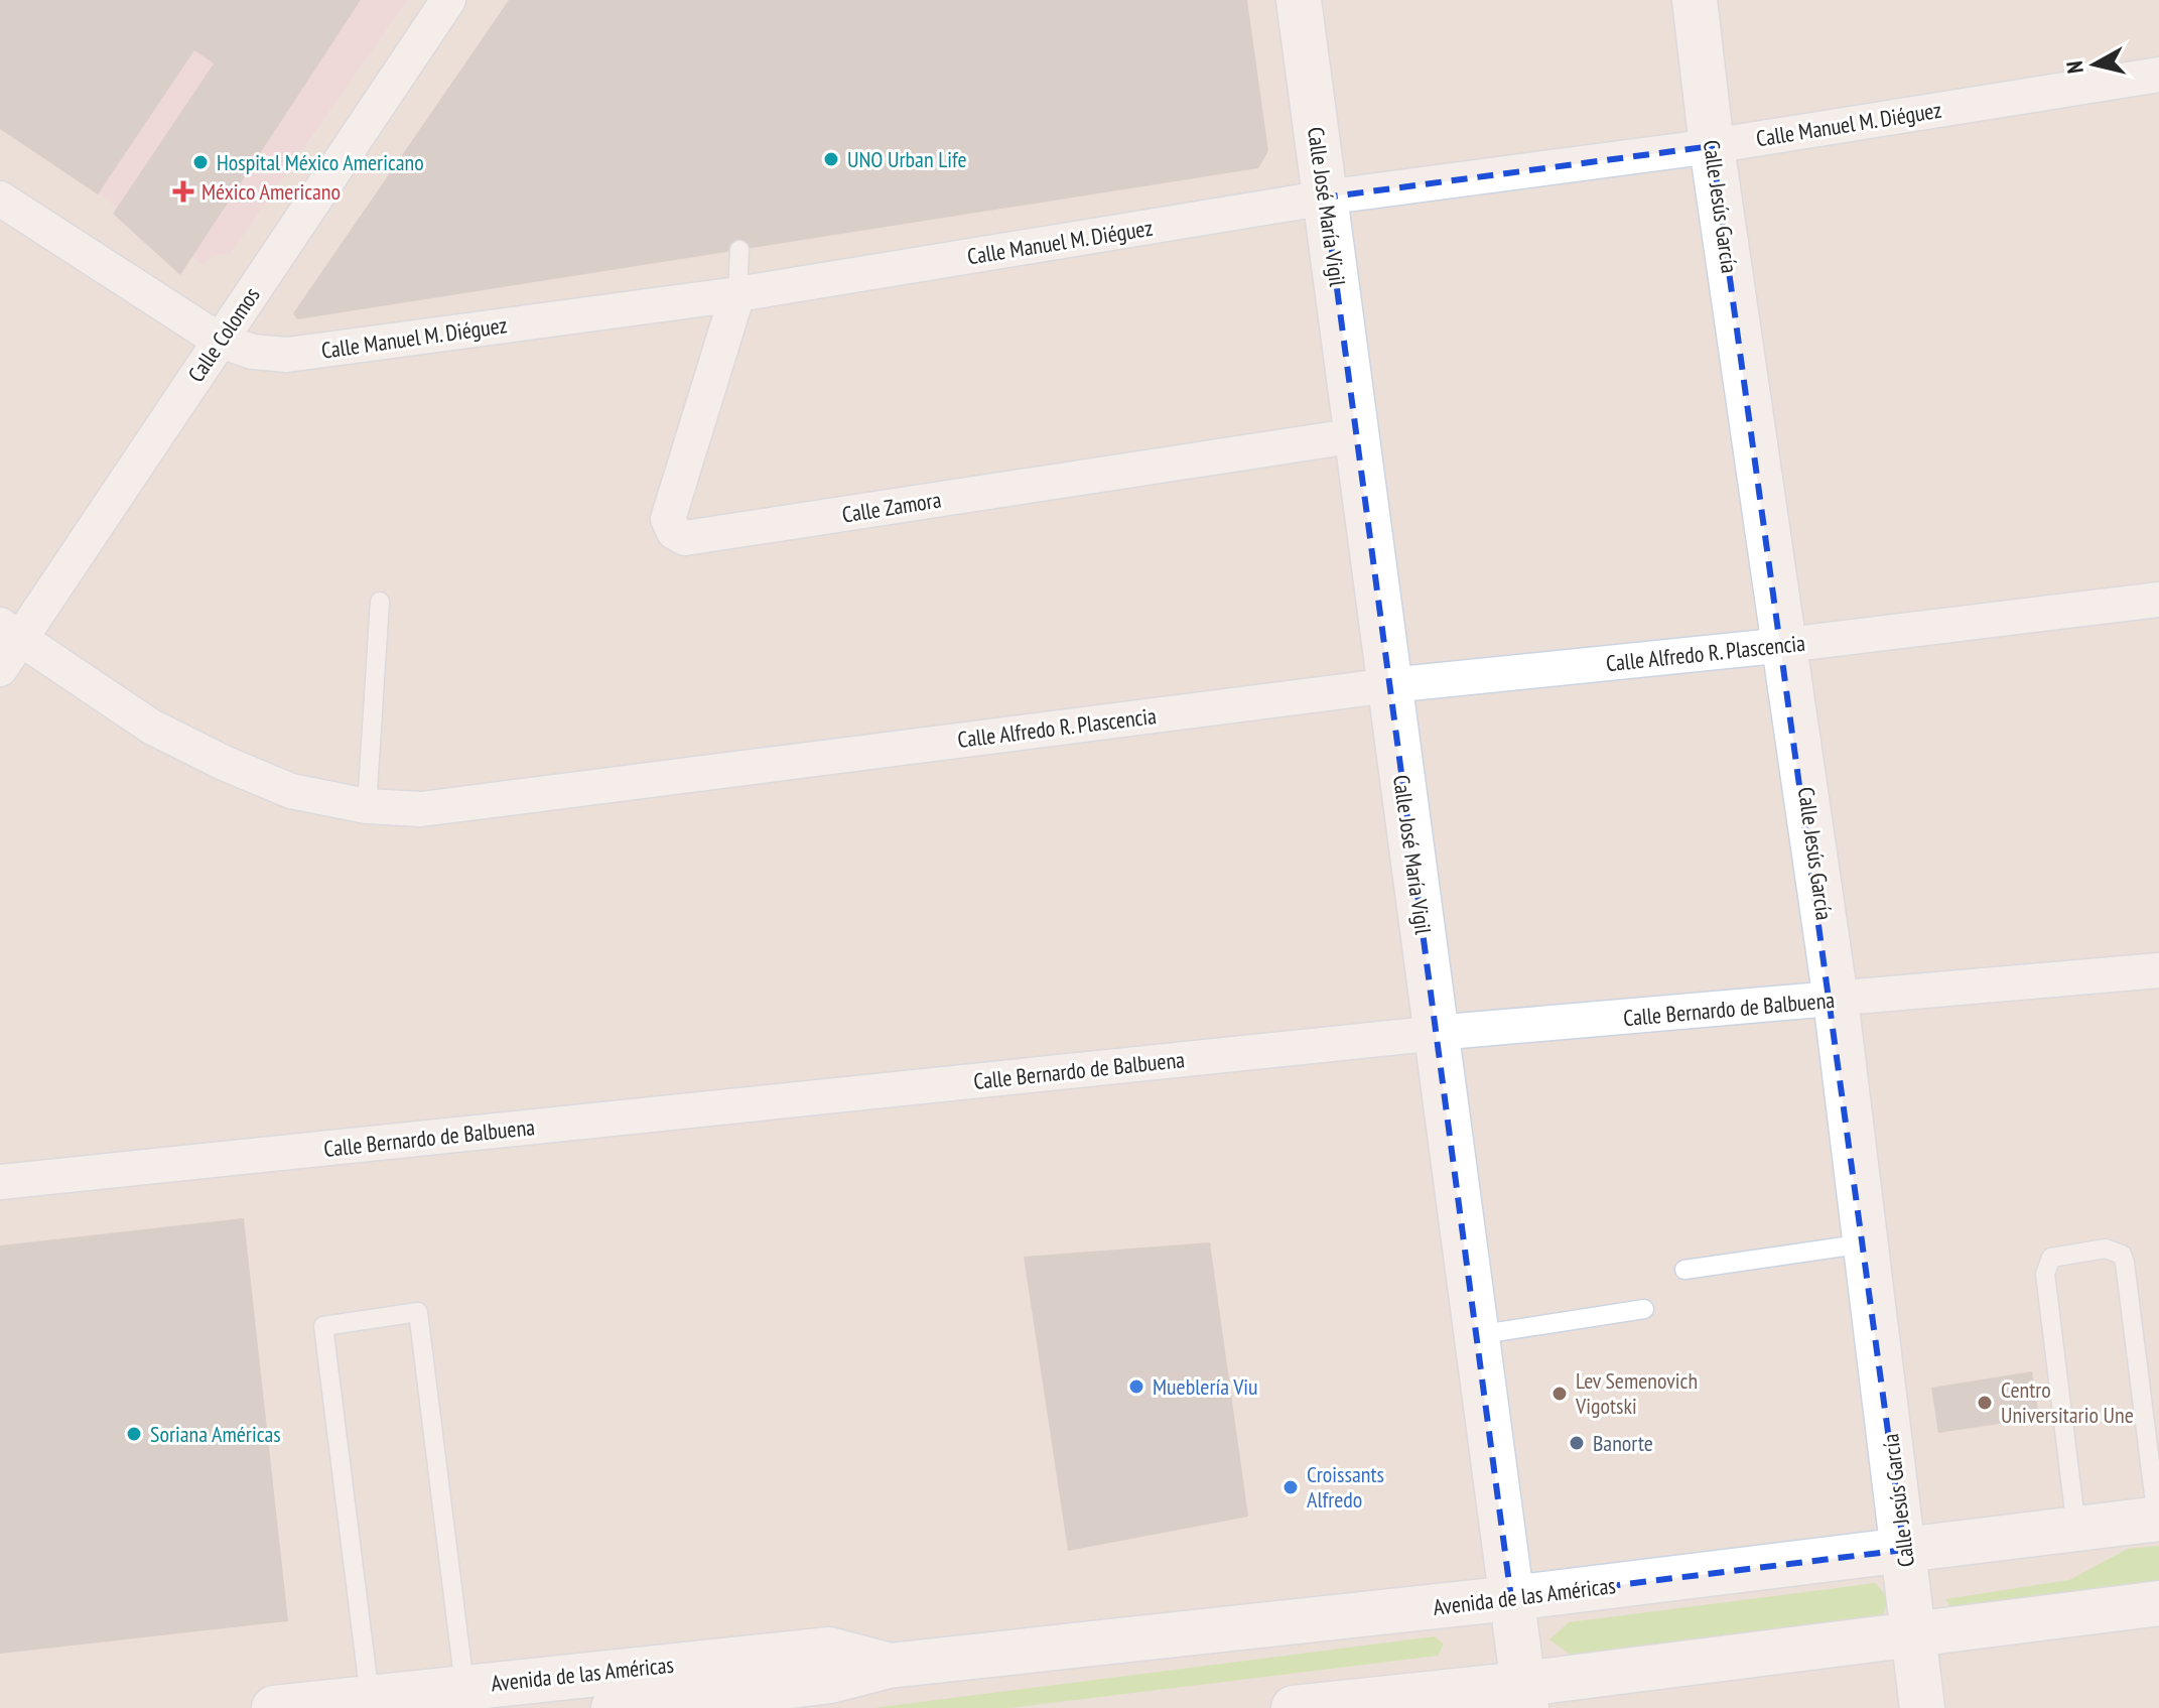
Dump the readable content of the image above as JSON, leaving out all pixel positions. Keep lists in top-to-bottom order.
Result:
{
  "streets": {
    "street": [
      "Calle Manuel M. Diéguez",
      "Calle José María Vigil",
      "Calle Jesús García",
      "Calle Colomos",
      "Calle Zamora",
      "Calle Alfredo R. Plascencia",
      "Calle Bernardo de Balbuena",
      "Avenida de las Américas"
    ]
  },
  "crossings": [
    ["Calle Manuel M. Diéguez", "Calle José María Vigil"],
    ["Calle Manuel M. Diéguez", "Calle Jesús García"],
    ["Calle Manuel M. Diéguez", "Calle Colomos"],
    ["Calle Manuel M. Diéguez", "Calle Zamora"],
    ["Calle José María Vigil", "Calle Zamora"],
    ["Calle José María Vigil", "Calle Alfredo R. Plascencia"],
    ["Calle José María Vigil", "Calle Bernardo de Balbuena"],
    ["Calle José María Vigil", "Avenida de las Américas"],
    ["Calle Jesús García", "Calle Alfredo R. Plascencia"],
    ["Calle Jesús García", "Calle Bernardo de Balbuena"],
    ["Calle Jesús García", "Avenida de las Américas"],
    ["Calle Colomos", "Calle Alfredo R. Plascencia"]
  ],
  "places": {
    "other": [
      "UNO Urban Life",
      "Hospital México Americano",
      "Mueblería Viu",
      "Lev Semenovich Vigotski",
      "Centro Universitario Une",
      "Soriana Américas",
      "Banorte",
      "Croissants Alfredo"
    ],
    "health": ["México Americano"]
  },
  "north": "left"
}
